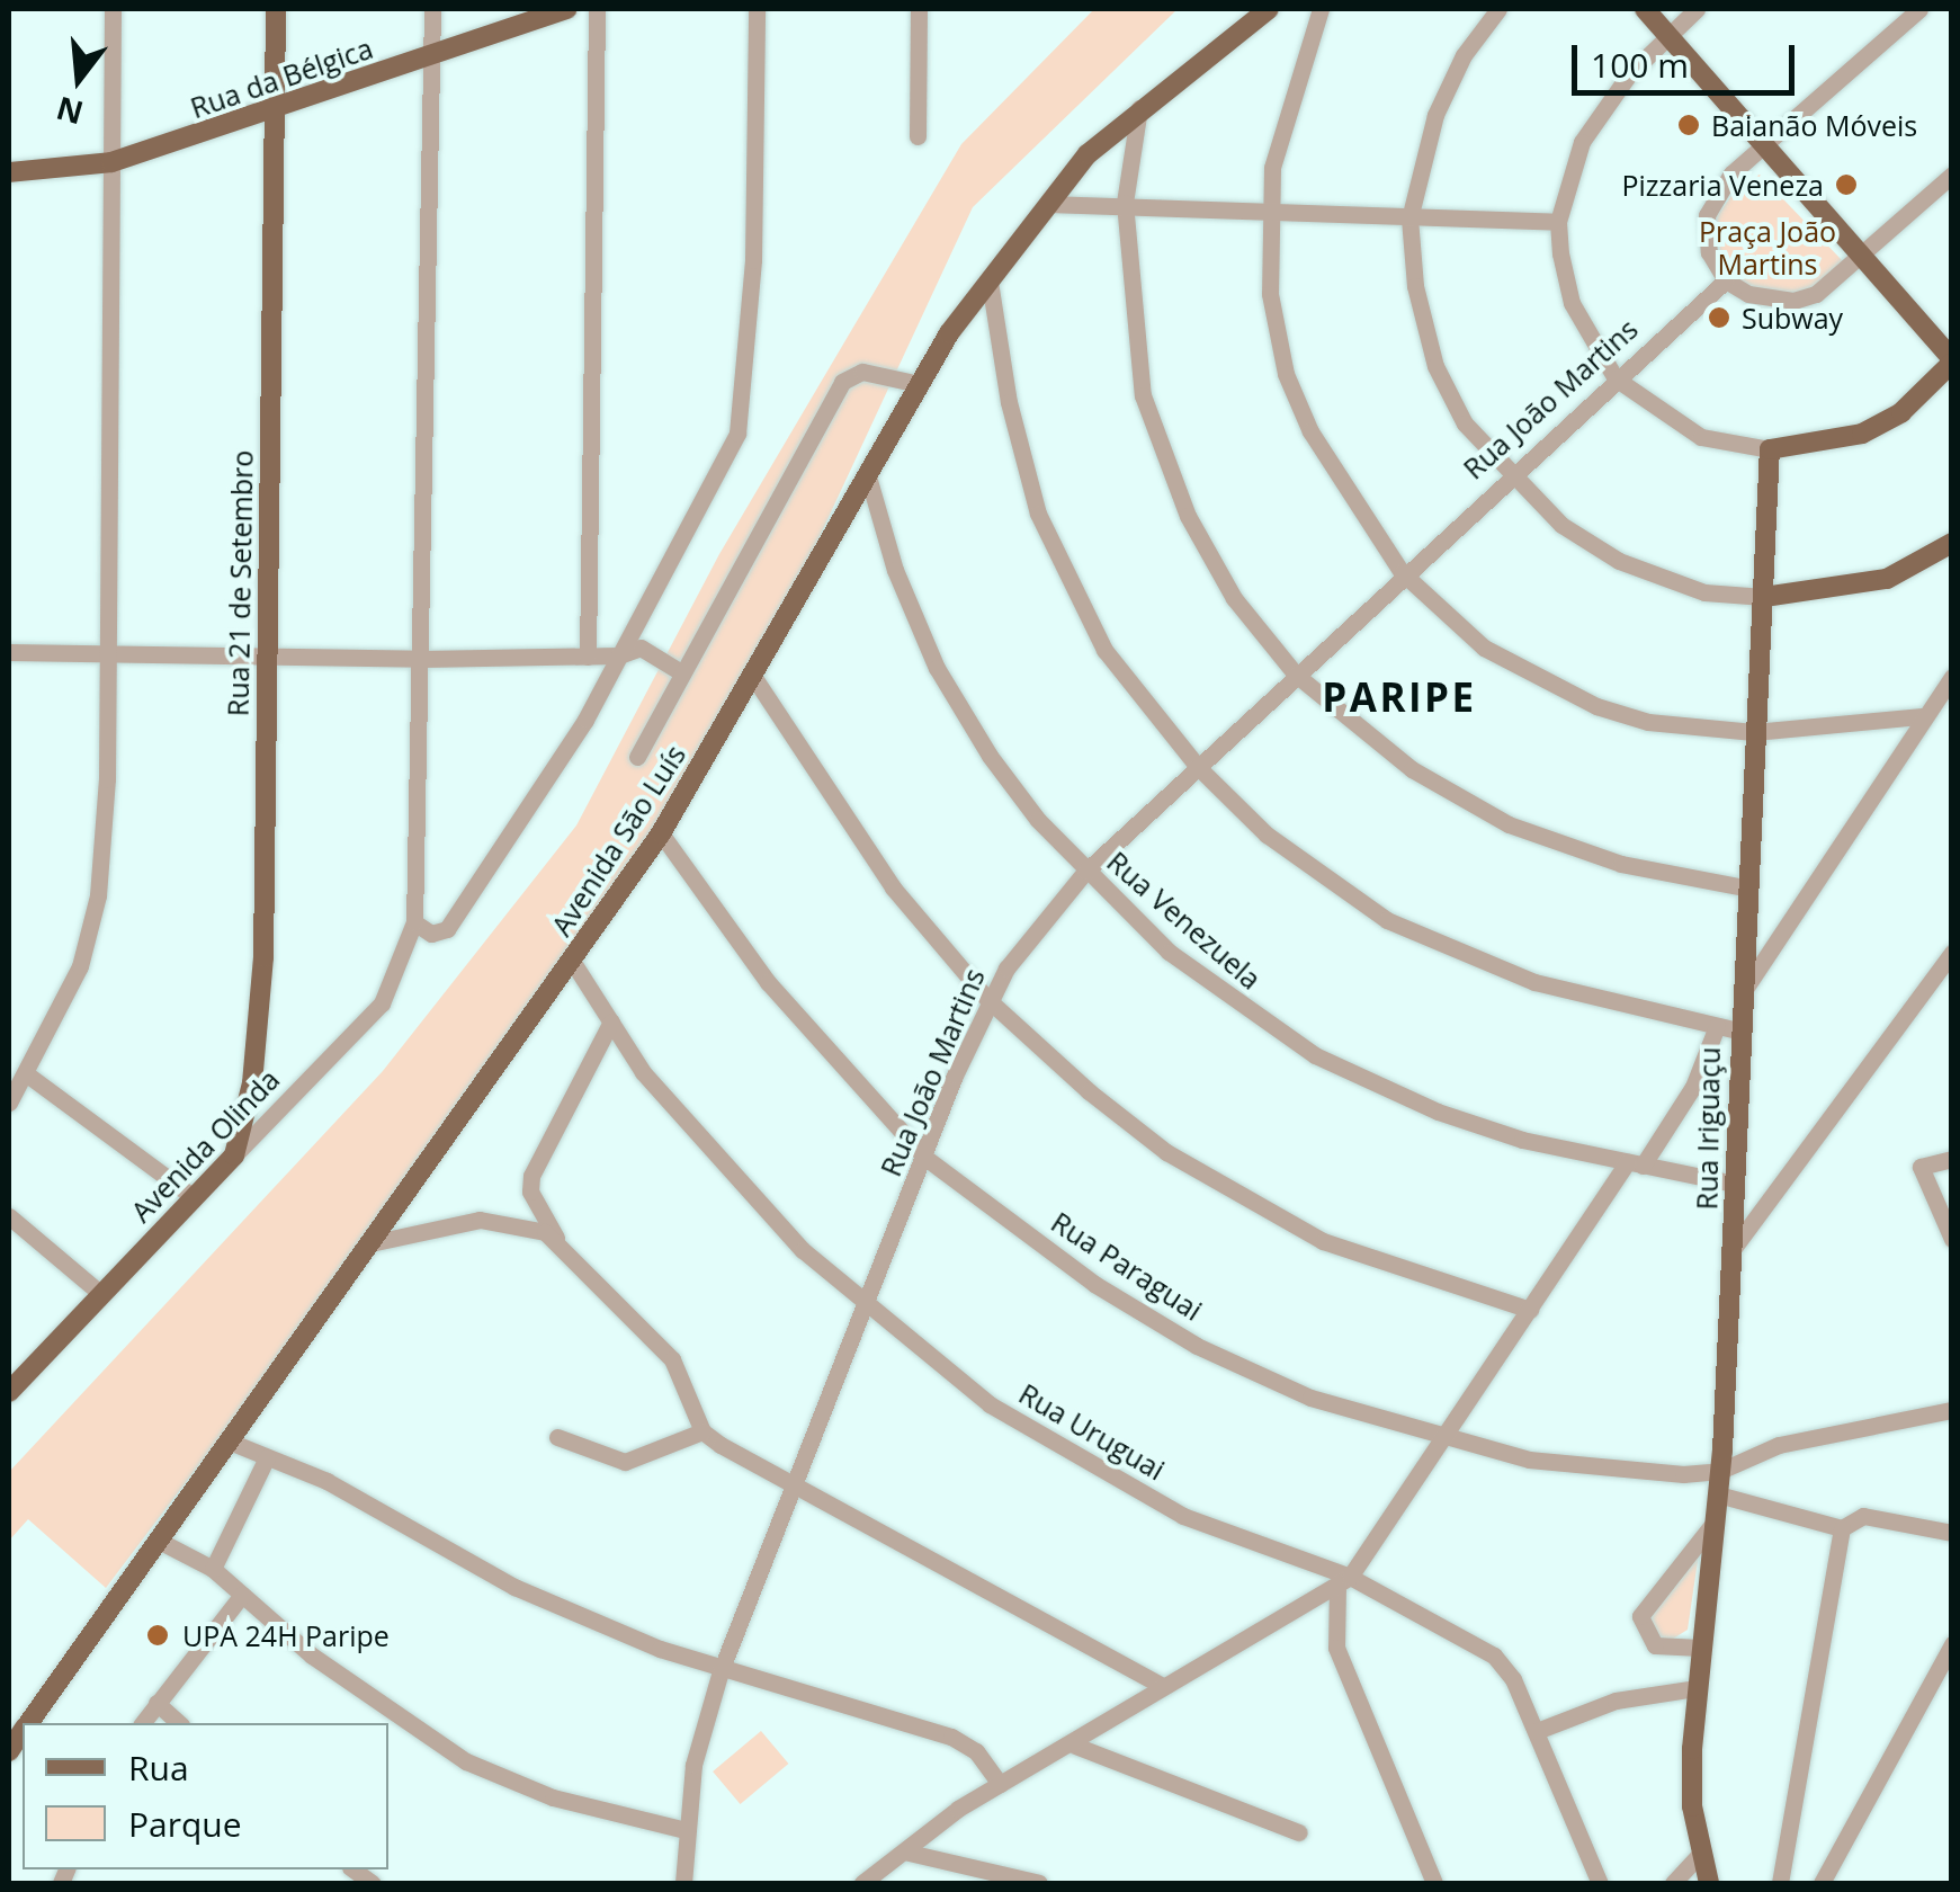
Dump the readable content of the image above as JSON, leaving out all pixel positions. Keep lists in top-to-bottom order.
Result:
{
  "streets": {
    "main road": [
      "Rua da Bélgica",
      "Rua 21 de Setembro",
      "Avenida São Luís",
      "Rua Iriguaçu",
      "Avenida Olinda"
    ],
    "street": [
      "Rua João Martins",
      "Rua Venezuela",
      "Rua Paraguai",
      "Rua Uruguai"
    ]
  },
  "crossings": [
    ["Rua da Bélgica", "Rua 21 de Setembro"],
    ["Rua João Martins", "Rua Venezuela"],
    ["Rua João Martins", "Rua Paraguai"],
    ["Rua João Martins", "Rua Uruguai"],
    ["Rua 21 de Setembro", "Avenida Olinda"],
    ["Avenida São Luís", "Rua Venezuela"],
    ["Avenida São Luís", "Rua Paraguai"],
    ["Avenida São Luís", "Rua Uruguai"],
    ["Rua Venezuela", "Rua Iriguaçu"],
    ["Rua Iriguaçu", "Rua Paraguai"]
  ],
  "districts": ["PARIPE"],
  "parks": ["Praça João Martins"],
  "places": [
    "Baianão Móveis",
    "Pizzaria Veneza",
    "Subway",
    "UPA 24H Paripe"
  ],
  "legend": ["Rua", "Parque"],
  "scale_bar": "100 m",
  "north": "bottom"
}
